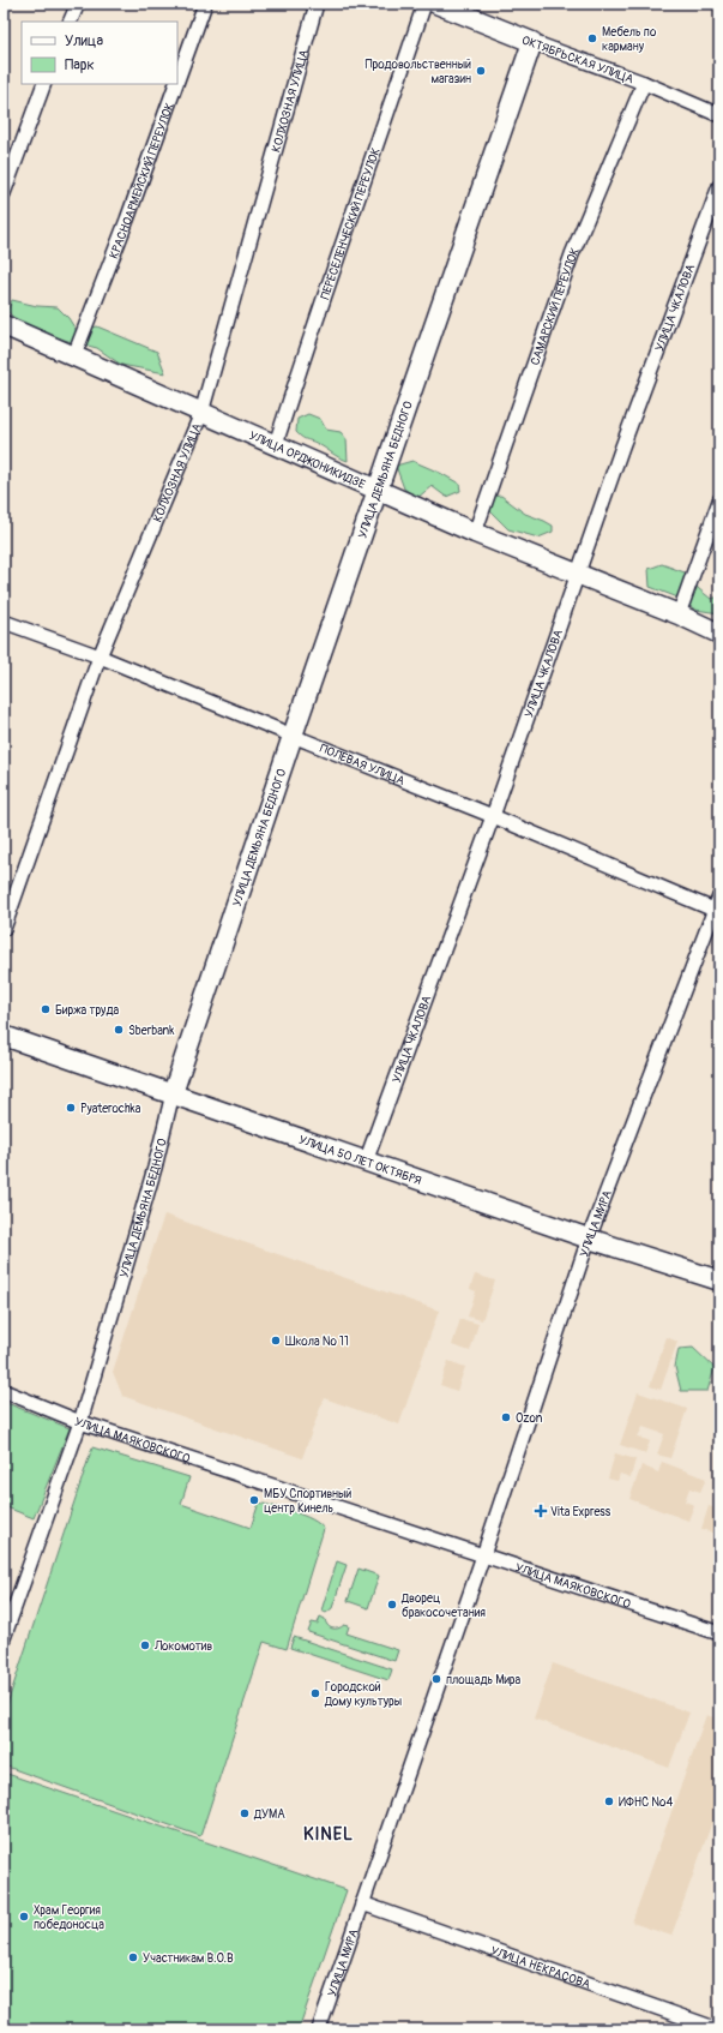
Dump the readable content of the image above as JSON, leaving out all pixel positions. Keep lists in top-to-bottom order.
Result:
{
  "streets": {
    "main road": [
      "ОКТЯБРЬСКАЯ УЛИЦА",
      "УЛИЦА ОРДЖОНИКИДЗЕ",
      "УЛИЦА ДЕМЬЯНА БЕДНОГО",
      "УЛИЦА 50 ЛЕТ ОКТЯБРЯ"
    ],
    "street": [
      "КОЛХОЗНАЯ УЛИЦА",
      "КРАСНОАРМЕЙСКИЙ ПЕРЕУЛОК",
      "ПЕРЕСЕЛЕНЧЕСКИЙ ПЕРЕУЛОК",
      "САМАРСКИЙ ПЕРЕУЛОК",
      "УЛИЦА ЧКАЛОВА",
      "ПОЛЕВАЯ УЛИЦА",
      "УЛИЦА МИРА",
      "УЛИЦА МАЯКОВСКОГО",
      "УЛИЦА НЕКРАСОВА"
    ]
  },
  "crossings": [
    ["ОКТЯБРЬСКАЯ УЛИЦА", "САМАРСКИЙ ПЕРЕУЛОК"],
    ["ОКТЯБРЬСКАЯ УЛИЦА", "УЛИЦА ДЕМЬЯНА БЕДНОГО"],
    ["КОЛХОЗНАЯ УЛИЦА", "УЛИЦА ОРДЖОНИКИДЗЕ"],
    ["КОЛХОЗНАЯ УЛИЦА", "ПОЛЕВАЯ УЛИЦА"],
    ["КРАСНОАРМЕЙСКИЙ ПЕРЕУЛОК", "УЛИЦА ОРДЖОНИКИДЗЕ"],
    ["ПЕРЕСЕЛЕНЧЕСКИЙ ПЕРЕУЛОК", "УЛИЦА ОРДЖОНИКИДЗЕ"],
    ["САМАРСКИЙ ПЕРЕУЛОК", "УЛИЦА ОРДЖОНИКИДЗЕ"],
    ["УЛИЦА ЧКАЛОВА", "УЛИЦА ОРДЖОНИКИДЗЕ"],
    ["УЛИЦА ЧКАЛОВА", "ПОЛЕВАЯ УЛИЦА"],
    ["УЛИЦА ЧКАЛОВА", "УЛИЦА 50 ЛЕТ ОКТЯБРЯ"],
    ["УЛИЦА ОРДЖОНИКИДЗЕ", "УЛИЦА ДЕМЬЯНА БЕДНОГО"],
    ["УЛИЦА ДЕМЬЯНА БЕДНОГО", "ПОЛЕВАЯ УЛИЦА"],
    ["УЛИЦА ДЕМЬЯНА БЕДНОГО", "УЛИЦА 50 ЛЕТ ОКТЯБРЯ"],
    ["УЛИЦА ДЕМЬЯНА БЕДНОГО", "УЛИЦА МАЯКОВСКОГО"],
    ["ПОЛЕВАЯ УЛИЦА", "УЛИЦА МИРА"],
    ["УЛИЦА 50 ЛЕТ ОКТЯБРЯ", "УЛИЦА МИРА"],
    ["УЛИЦА МИРА", "УЛИЦА МАЯКОВСКОГО"],
    ["УЛИЦА МИРА", "УЛИЦА НЕКРАСОВА"]
  ],
  "districts": ["KINEL"],
  "places": {
    "other": [
      "Мебель по карману",
      "Продовольственный магазин",
      "Биржа труда",
      "Sberbank",
      "Pyaterochka",
      "Школа № 11",
      "Ozon",
      "МБУ Спортивный центр Кинель",
      "Дворец бракосочетания",
      "Локомотив",
      "площадь Мира",
      "Городской Дому культуры",
      "ИФНС №4",
      "ДУМА",
      "Храм Георгия победоносца",
      "Участникам В.О.В"
    ],
    "health": ["Vita Express"]
  },
  "legend": ["Улица", "Парк"]
}
